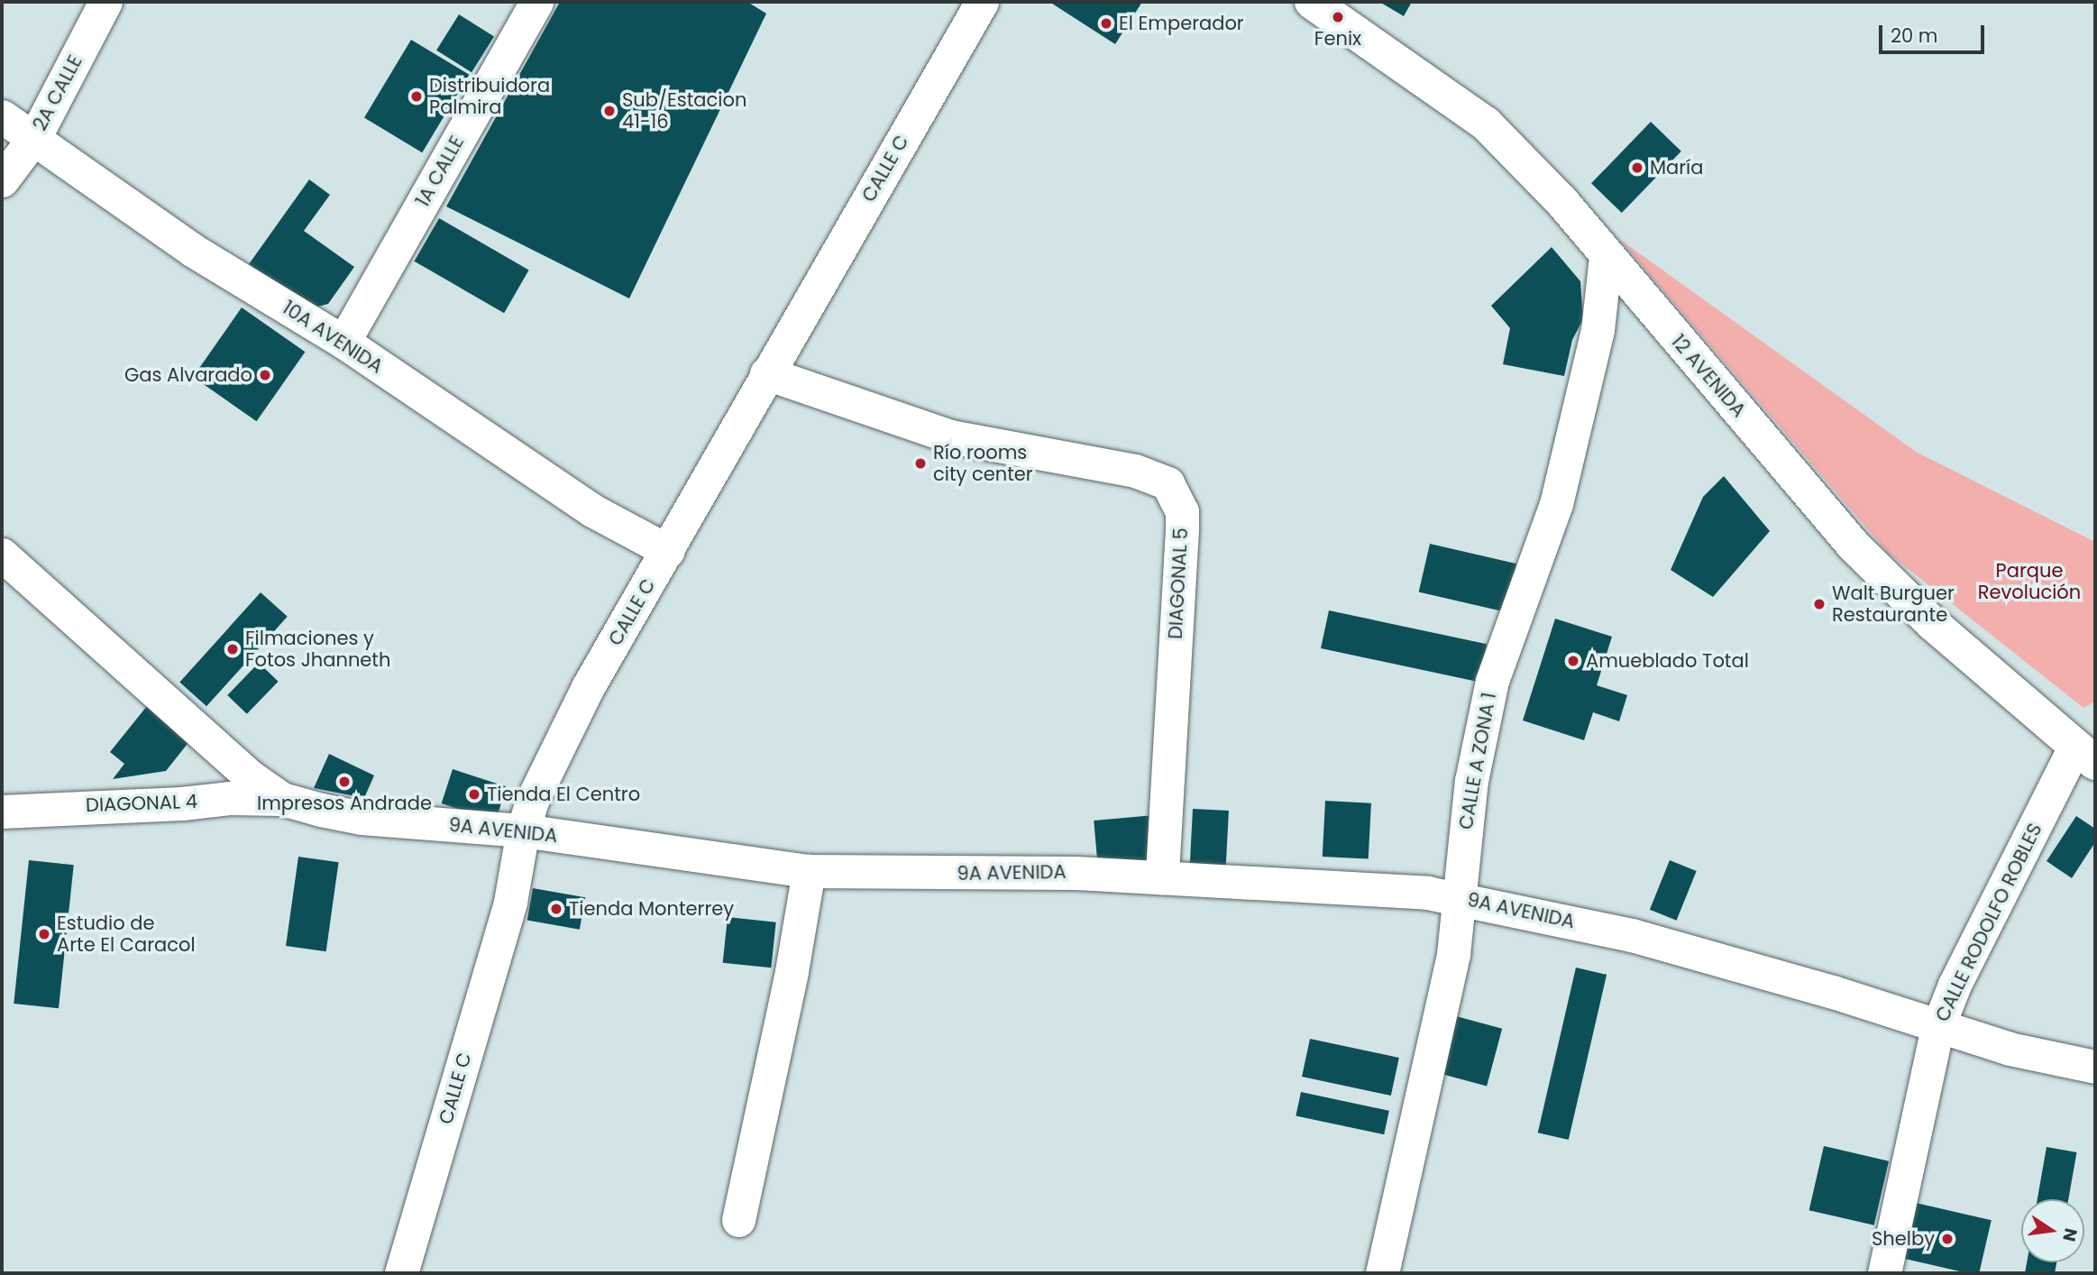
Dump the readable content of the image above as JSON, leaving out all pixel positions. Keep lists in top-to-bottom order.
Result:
{
  "streets": {
    "street": [
      "2A CALLE",
      "CALLE C",
      "1A CALLE",
      "10A AVENIDA",
      "12 AVENIDA",
      "DIAGONAL 5",
      "CALLE A ZONA 1",
      "DIAGONAL 4",
      "9A AVENIDA",
      "CALLE RODOLFO ROBLES"
    ]
  },
  "crossings": [
    ["2A CALLE", "10A AVENIDA"],
    ["CALLE C", "10A AVENIDA"],
    ["CALLE C", "DIAGONAL 5"],
    ["CALLE C", "9A AVENIDA"],
    ["1A CALLE", "10A AVENIDA"],
    ["12 AVENIDA", "CALLE A ZONA 1"],
    ["12 AVENIDA", "CALLE RODOLFO ROBLES"],
    ["DIAGONAL 5", "9A AVENIDA"],
    ["CALLE A ZONA 1", "9A AVENIDA"],
    ["DIAGONAL 4", "9A AVENIDA"],
    ["9A AVENIDA", "CALLE RODOLFO ROBLES"]
  ],
  "parks": ["Parque Revolución"],
  "places": [
    "Fenix",
    "El Emperador",
    "Distribuidora Palmira",
    "Sub/Estacion 41-16",
    "María",
    "Gas Alvarado",
    "Río rooms city center",
    "Walt Burguer Restaurante",
    "Filmaciones y Fotos Jhanneth",
    "Amueblado Total",
    "Impresos Andrade",
    "Tienda El Centro",
    "Tienda Monterrey",
    "Estudio de Arte El Caracol",
    "Shelby"
  ],
  "scale_bar": "20 m",
  "north": "right"
}
